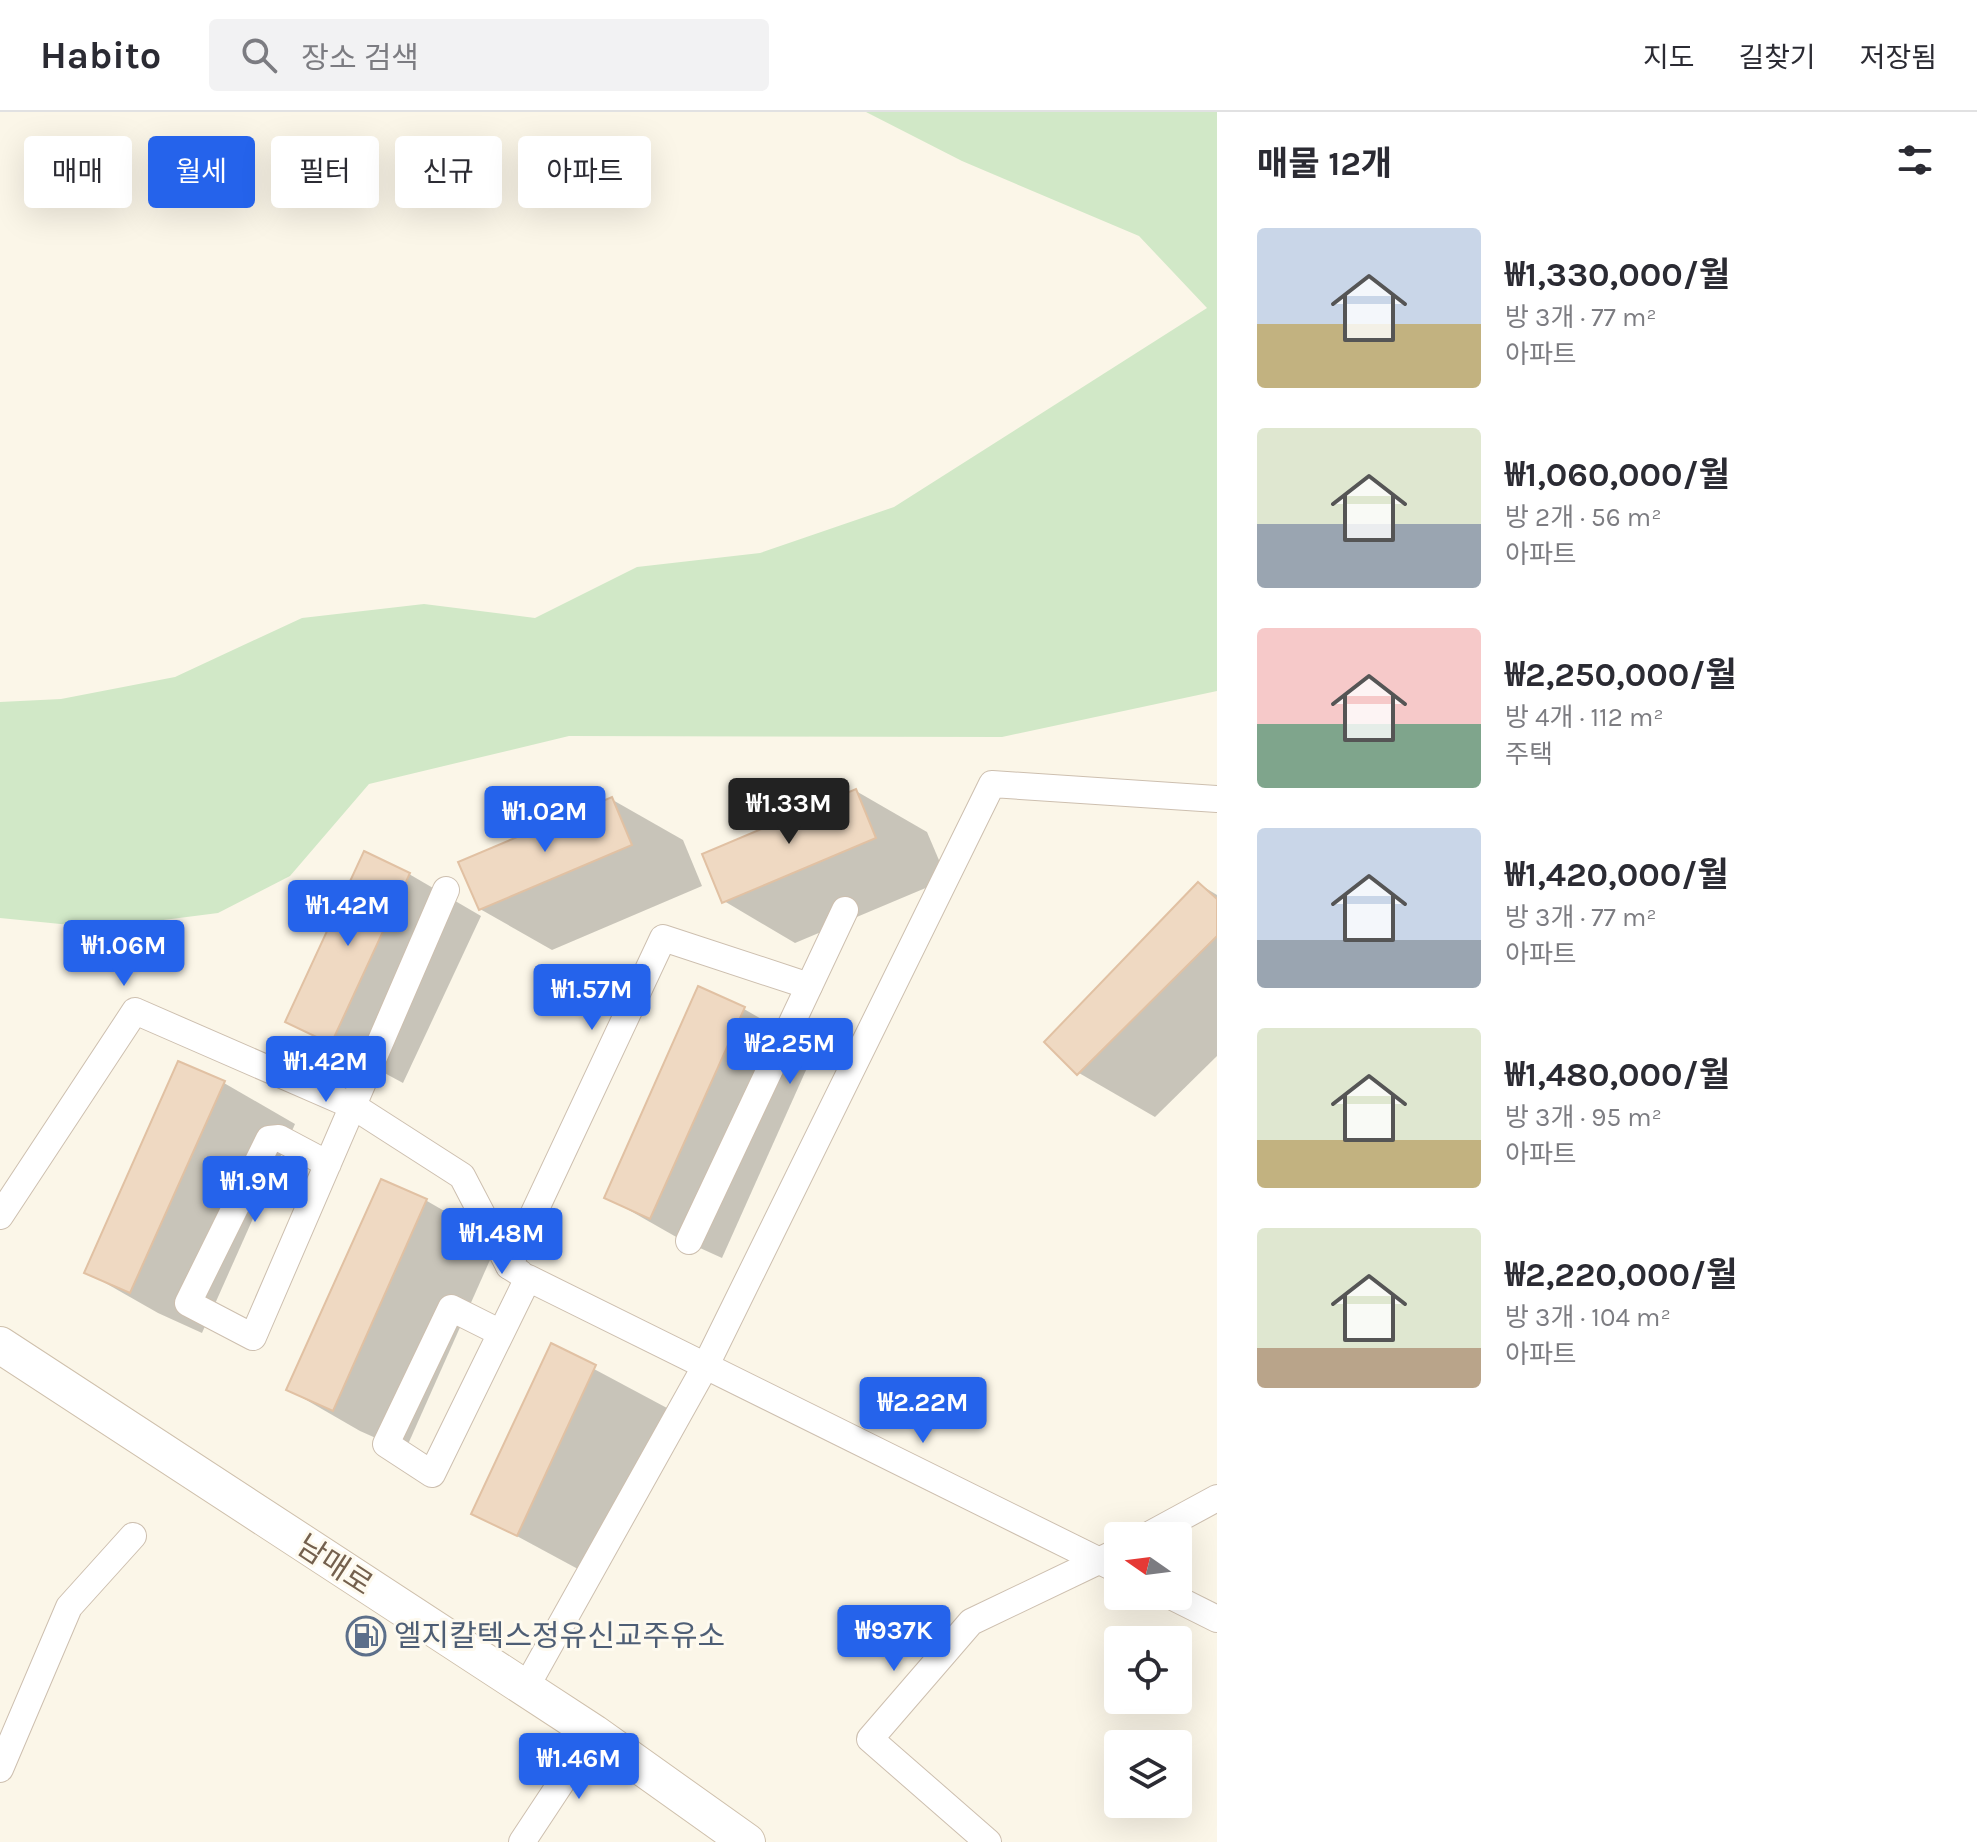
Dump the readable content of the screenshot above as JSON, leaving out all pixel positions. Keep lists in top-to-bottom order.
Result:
{
  "streets": {
    "street": ["남매로"]
  },
  "places": {
    "fuel station": ["엘지칼텍스정유신교주유소"]
  },
  "north": "left",
  "page": {
    "header": "Habito",
    "search": "장소 검색",
    "nav": ["지도", "길찾기", "저장됨"],
    "heading": "매물 12개",
    "chip": [
      "매매",
      "월세",
      "필터",
      "신규",
      "아파트"
    ],
    "list": [
      {
        "name": "₩1,330,000/월",
        "note": "방 3개 · 77 m² · 아파트"
      },
      {
        "name": "₩1,060,000/월",
        "note": "방 2개 · 56 m² · 아파트"
      },
      {
        "name": "₩2,250,000/월",
        "note": "방 4개 · 112 m² · 주택"
      },
      {
        "name": "₩1,420,000/월",
        "note": "방 3개 · 77 m² · 아파트"
      },
      {
        "name": "₩1,480,000/월",
        "note": "방 3개 · 95 m² · 아파트"
      },
      {
        "name": "₩2,220,000/월",
        "note": "방 3개 · 104 m² · 아파트"
      }
    ],
    "price": [
      "₩1.33M",
      "₩1.02M",
      "₩1.42M",
      "₩1.06M",
      "₩1.57M",
      "₩2.25M",
      "₩1.42M",
      "₩1.9M",
      "₩1.48M",
      "₩2.22M",
      "₩937K",
      "₩1.46M"
    ]
  }
}
